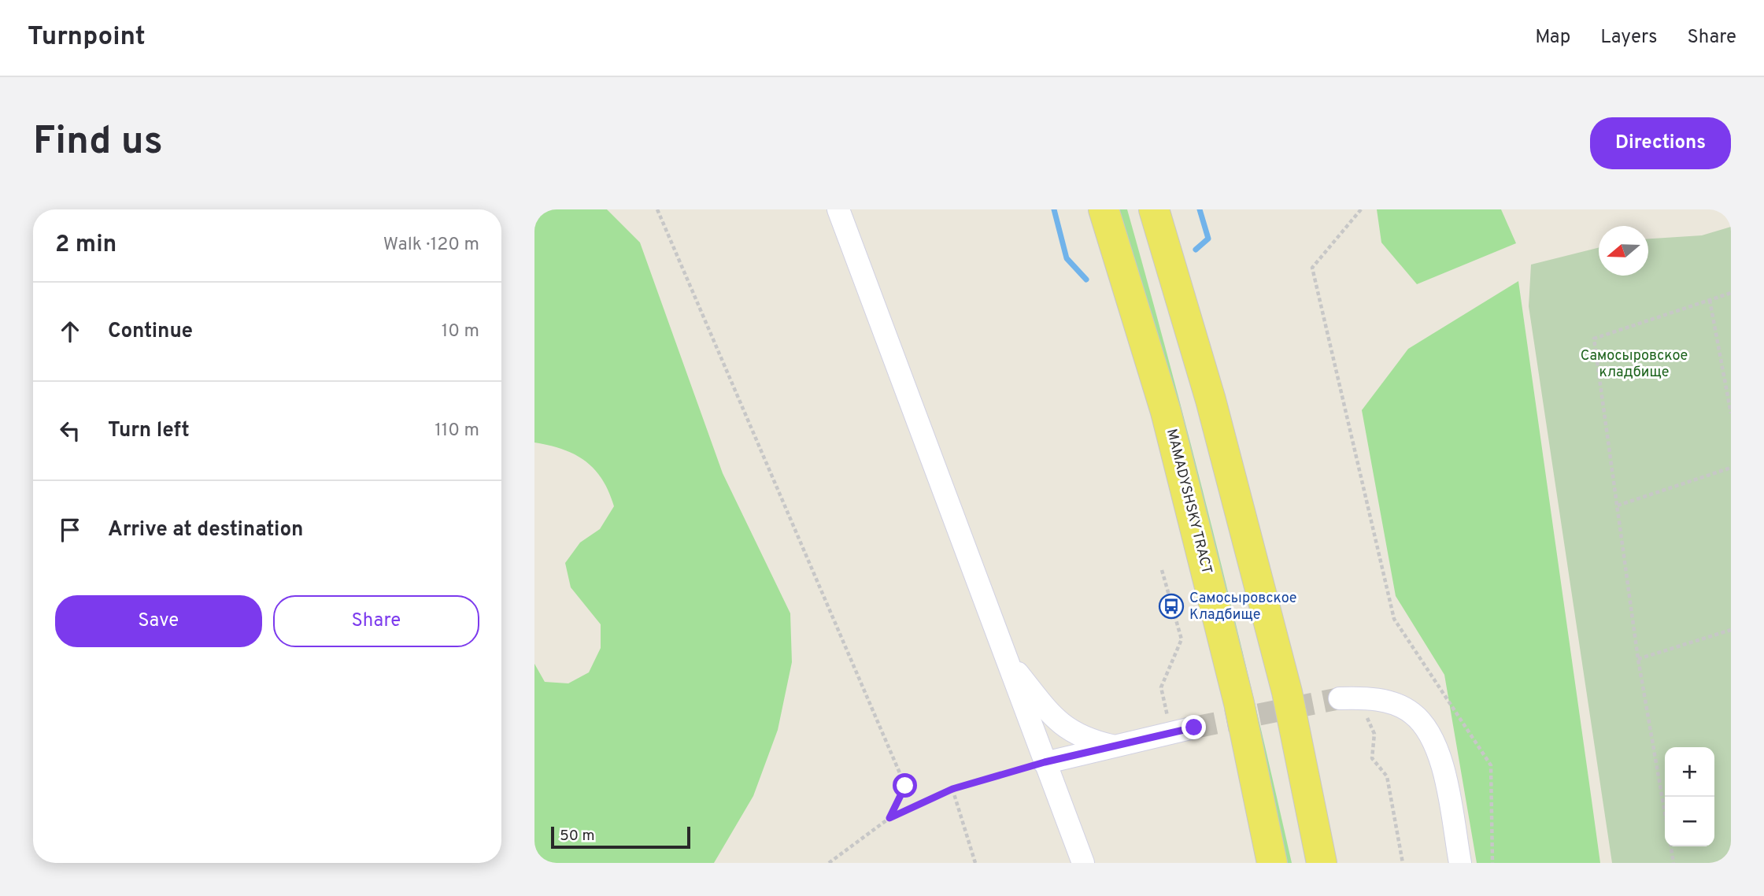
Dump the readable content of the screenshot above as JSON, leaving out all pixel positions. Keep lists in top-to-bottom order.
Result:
{
  "streets": {
    "main road": ["MAMADYSHSKY TRACT"]
  },
  "parks": ["Самосыровское кладбище"],
  "places": {
    "bus stop": ["Самосыровское Кладбище"]
  },
  "scale_bar": "50 m",
  "north": "left",
  "page": {
    "header": "Turnpoint",
    "nav": ["Map", "Layers", "Share"],
    "buttons": [
      "Directions",
      ["Save", "Share"]
    ],
    "title": "Find us",
    "heading": ["2 min", "Walk · 120 m"],
    "list": [
      ["Continue", "10 m"],
      ["Turn left", "110 m"],
      "Arrive at destination"
    ],
    "map_buttons": ["+", "−"],
    "scale": "50 m"
  }
}
